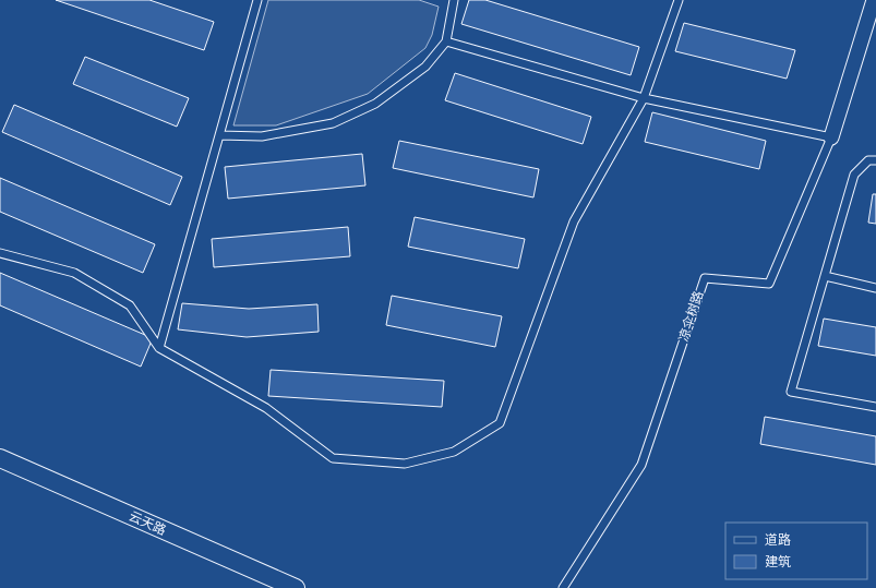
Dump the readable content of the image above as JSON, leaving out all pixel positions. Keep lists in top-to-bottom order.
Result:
{
  "streets": {
    "street": ["凉伞树路", "云天路"]
  },
  "legend": ["道路", "建筑"]
}
